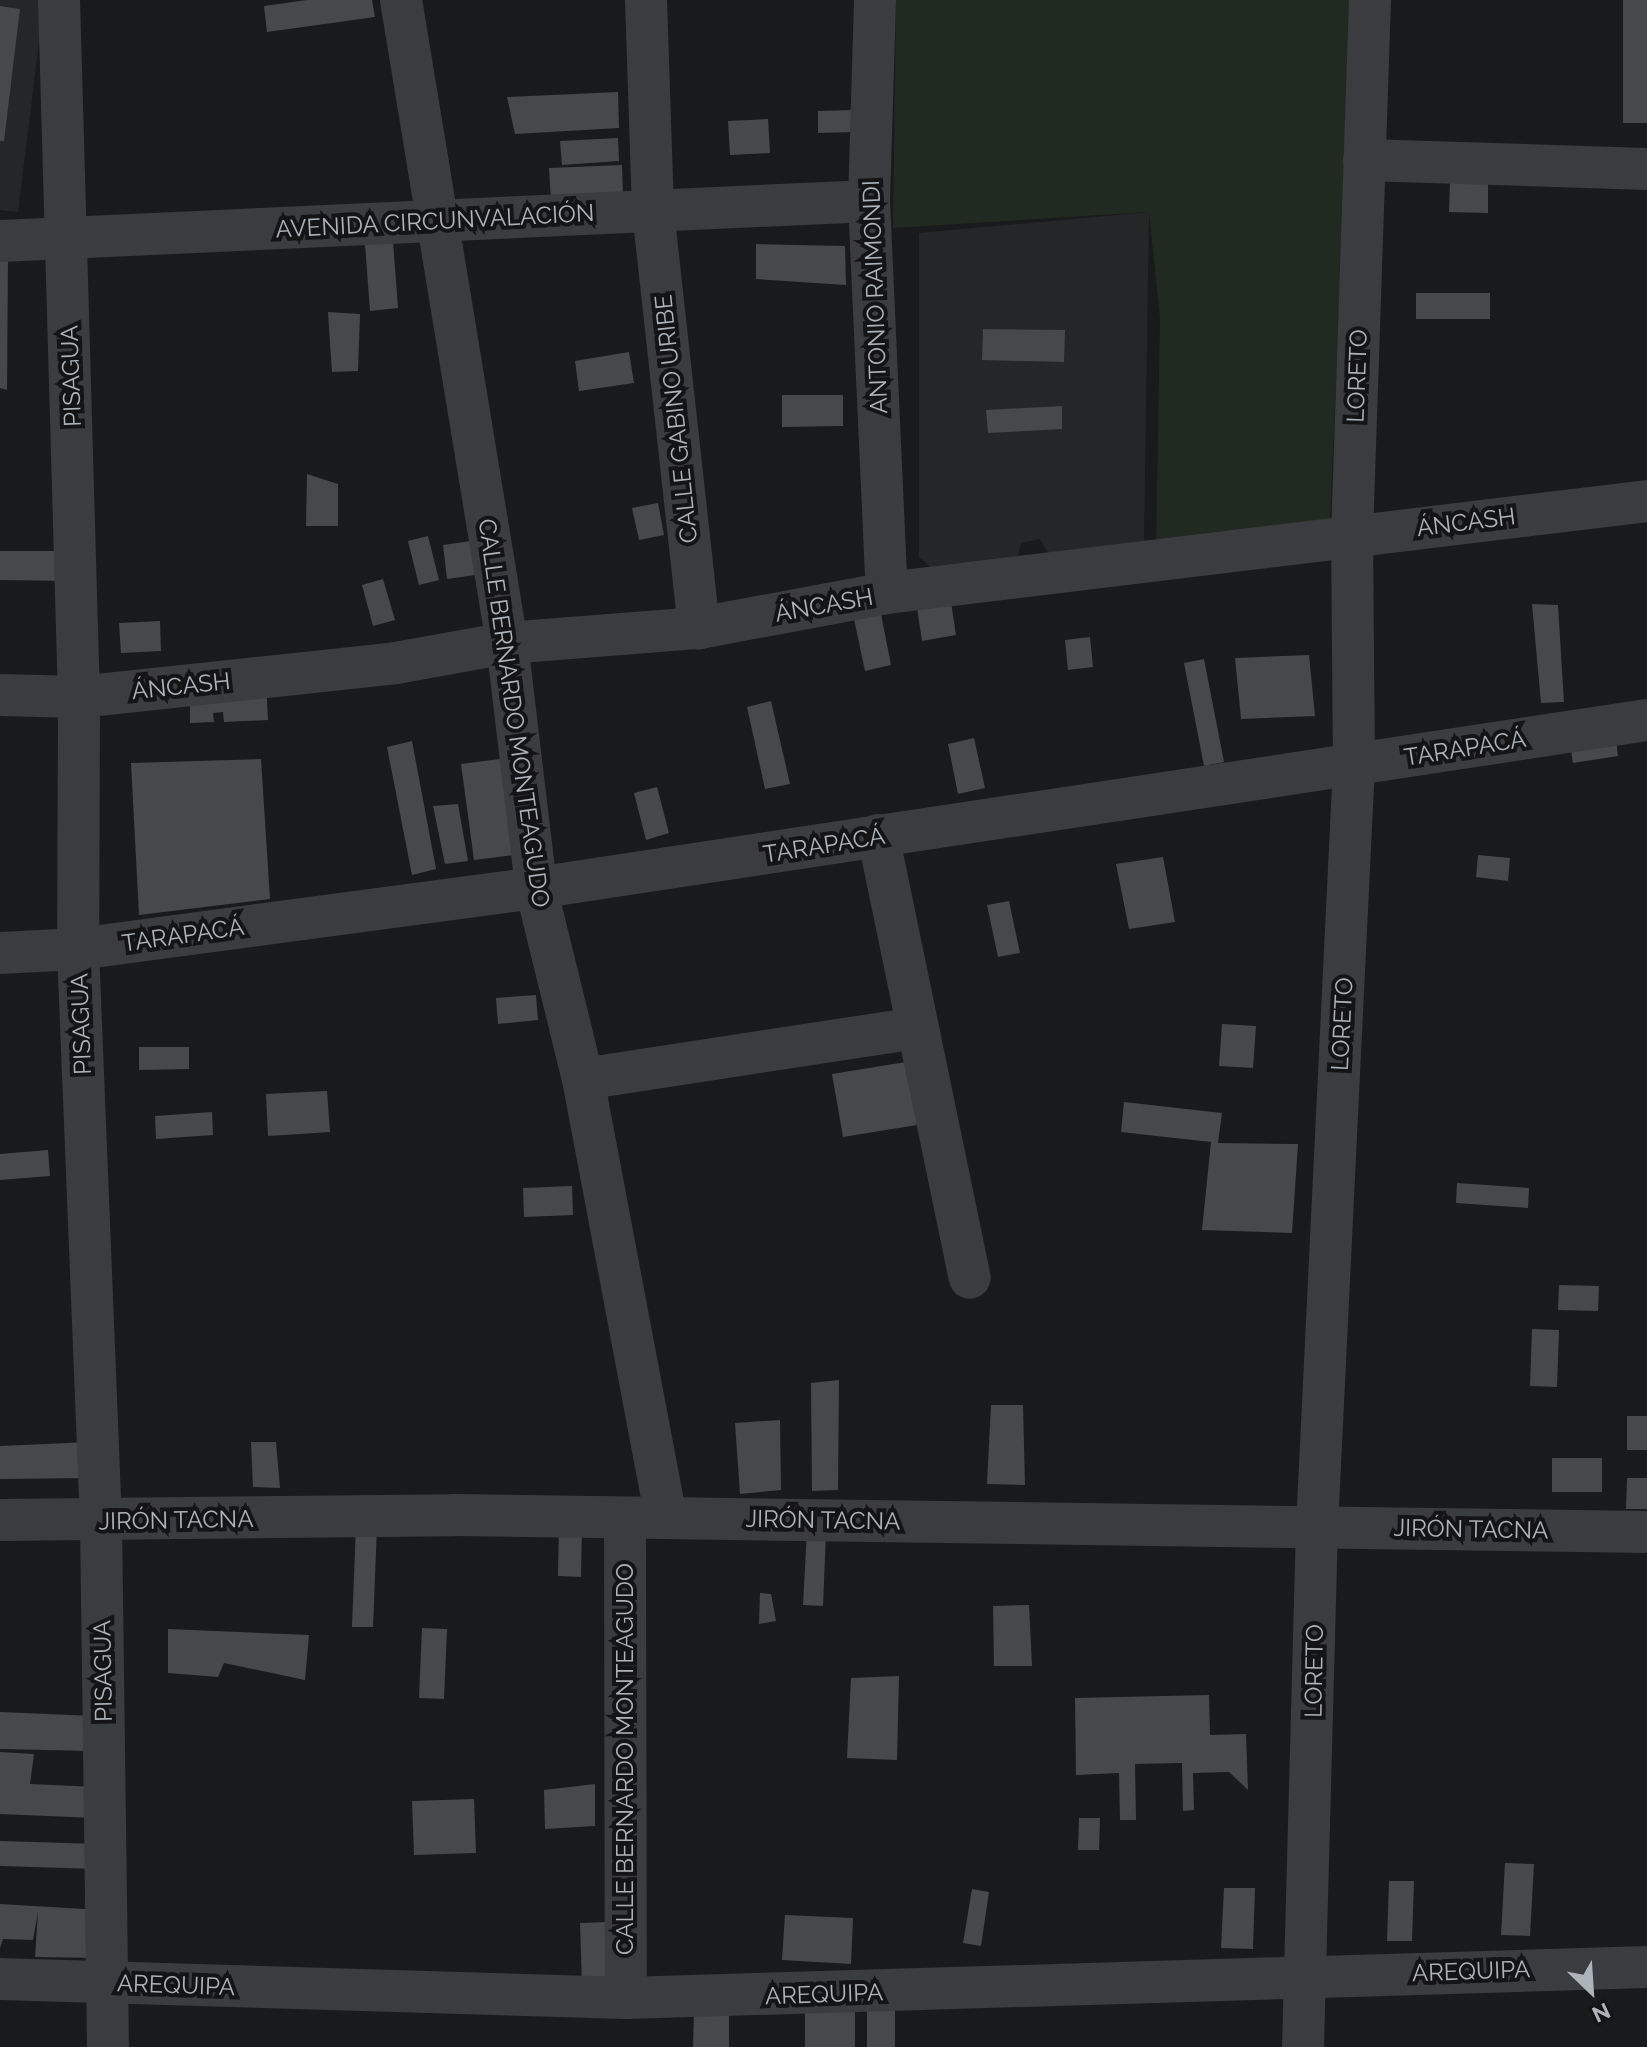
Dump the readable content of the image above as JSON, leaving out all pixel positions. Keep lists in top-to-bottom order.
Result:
{
  "streets": {
    "street": [
      "AVENIDA CIRCUNVALACIÓN",
      "ANTONIO RAIMONDI",
      "PISAGUA",
      "LORETO",
      "CALLE GABINO URIBE",
      "ÁNCASH",
      "CALLE BERNARDO MONTEAGUDO",
      "TARAPACÁ",
      "JIRÓN TACNA",
      "AREQUIPA"
    ]
  },
  "crossings": [
    ["AVENIDA CIRCUNVALACIÓN", "ANTONIO RAIMONDI"],
    ["AVENIDA CIRCUNVALACIÓN", "PISAGUA"],
    ["AVENIDA CIRCUNVALACIÓN", "CALLE GABINO URIBE"],
    ["AVENIDA CIRCUNVALACIÓN", "CALLE BERNARDO MONTEAGUDO"],
    ["ANTONIO RAIMONDI", "ÁNCASH"],
    ["PISAGUA", "ÁNCASH"],
    ["PISAGUA", "TARAPACÁ"],
    ["PISAGUA", "JIRÓN TACNA"],
    ["PISAGUA", "AREQUIPA"],
    ["LORETO", "ÁNCASH"],
    ["LORETO", "TARAPACÁ"],
    ["LORETO", "JIRÓN TACNA"],
    ["LORETO", "AREQUIPA"],
    ["CALLE GABINO URIBE", "ÁNCASH"],
    ["ÁNCASH", "CALLE BERNARDO MONTEAGUDO"],
    ["CALLE BERNARDO MONTEAGUDO", "TARAPACÁ"],
    ["CALLE BERNARDO MONTEAGUDO", "JIRÓN TACNA"],
    ["CALLE BERNARDO MONTEAGUDO", "AREQUIPA"]
  ],
  "north": "bottom right"
}
